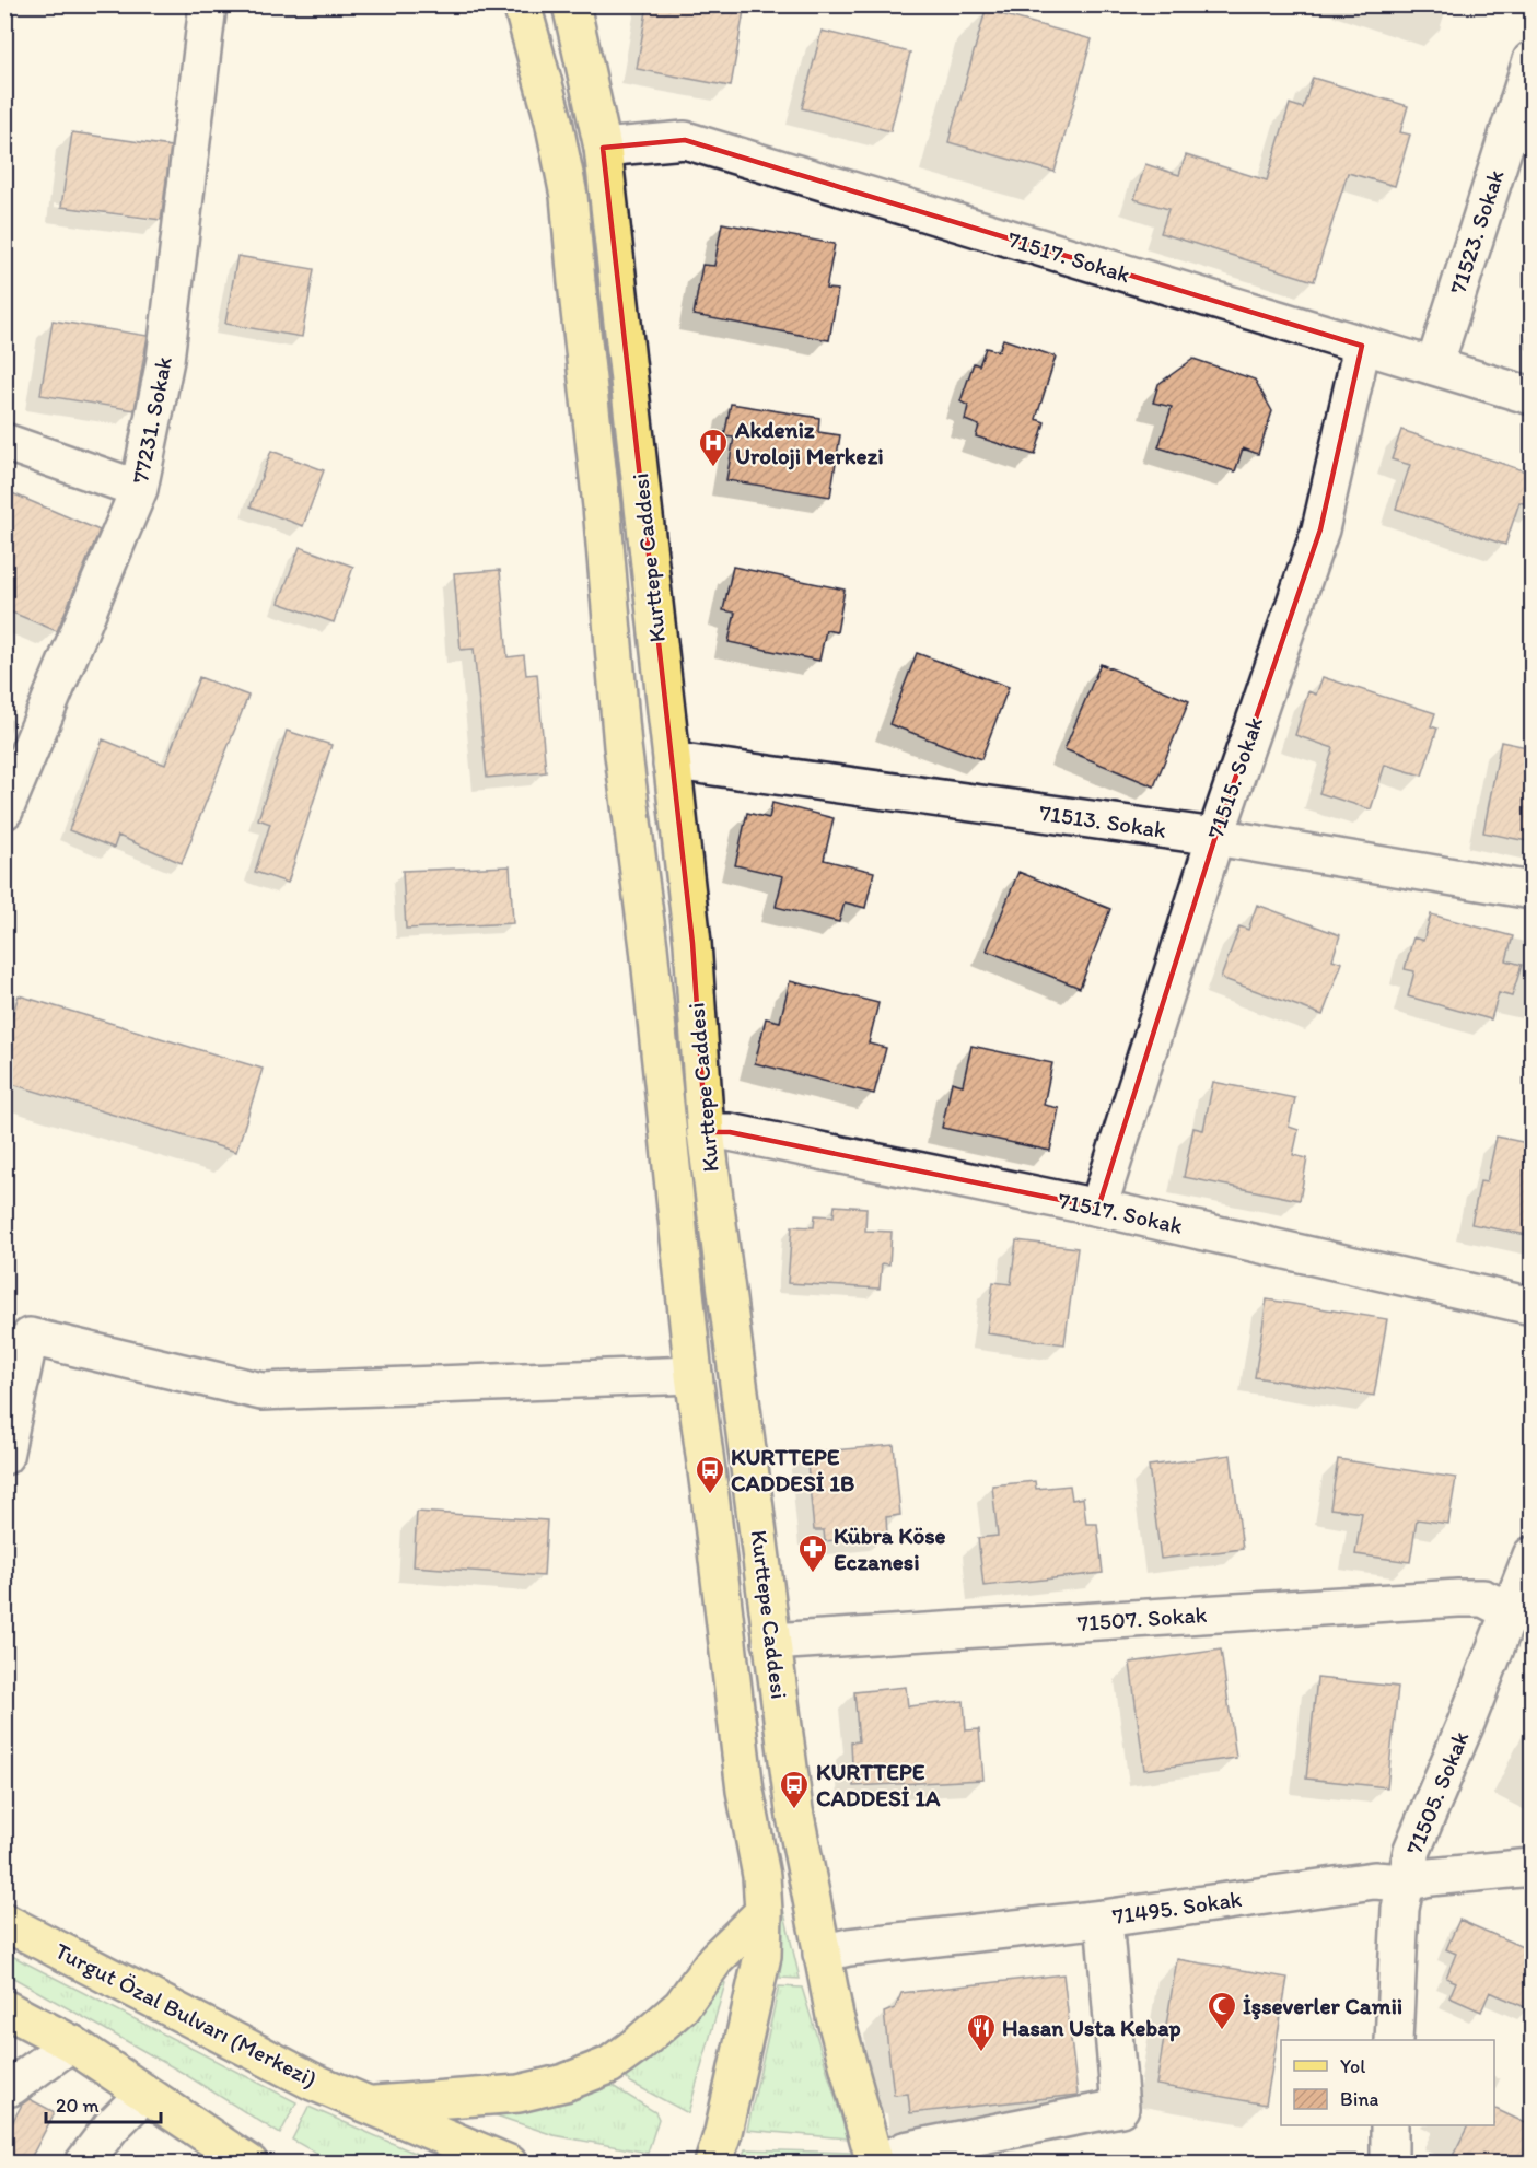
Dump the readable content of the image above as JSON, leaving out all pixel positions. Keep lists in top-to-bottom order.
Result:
{
  "streets": {
    "main road": ["Kurttepe Caddesi", "Turgut Özal Bulvarı (Merkezi)"],
    "street": [
      "71523. Sokak",
      "71517. Sokak",
      "77231. Sokak",
      "71515. Sokak",
      "71513. Sokak",
      "71507. Sokak",
      "71505. Sokak",
      "71495. Sokak"
    ]
  },
  "crossings": [
    ["71523. Sokak", "71517. Sokak"],
    ["71517. Sokak", "Kurttepe Caddesi"],
    ["71517. Sokak", "71515. Sokak"],
    ["Kurttepe Caddesi", "71513. Sokak"],
    ["Kurttepe Caddesi", "71507. Sokak"],
    ["Kurttepe Caddesi", "71495. Sokak"],
    ["71515. Sokak", "71513. Sokak"],
    ["71507. Sokak", "71505. Sokak"],
    ["71505. Sokak", "71495. Sokak"]
  ],
  "places": {
    "hospital": ["Akdeniz Uroloji Merkezi"],
    "bus stop": ["KURTTEPE CADDESİ 1B", "KURTTEPE CADDESİ 1A"],
    "pharmacy": ["Kübra Köse Eczanesi"],
    "mosque": ["İşseverler Camii"],
    "restaurant": ["Hasan Usta Kebap"]
  },
  "legend": ["Yol", "Bina"],
  "scale_bar": "20 m"
}
